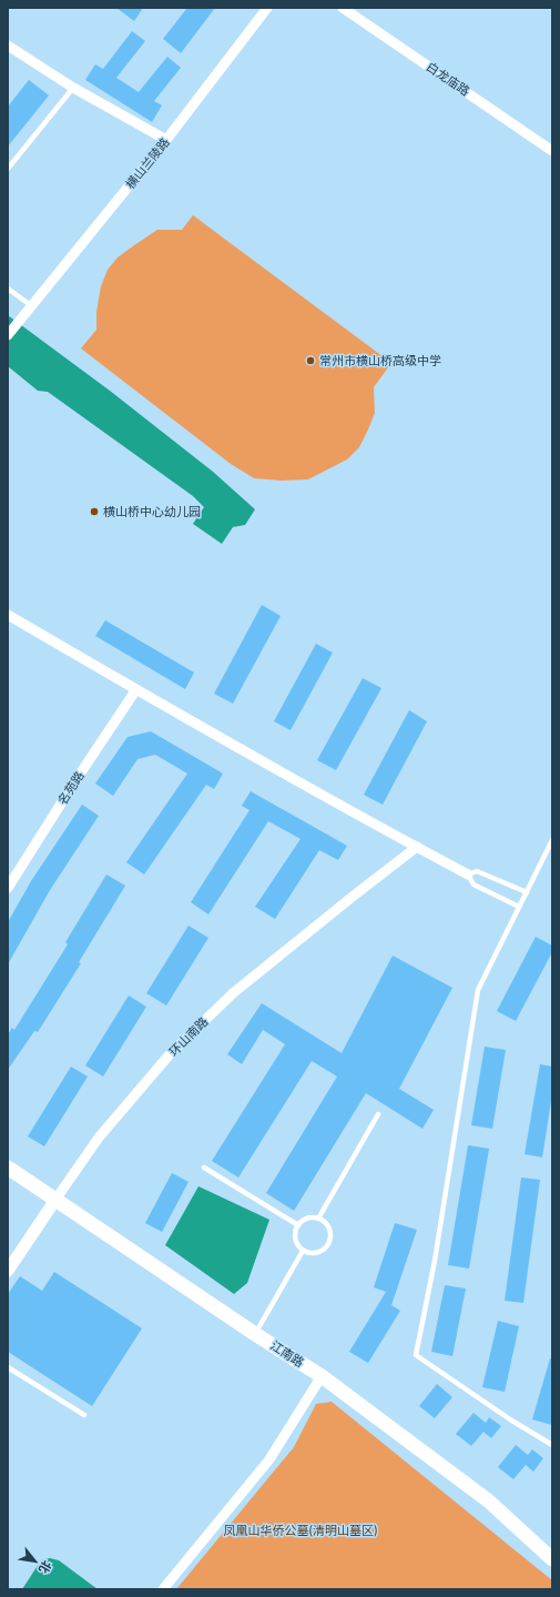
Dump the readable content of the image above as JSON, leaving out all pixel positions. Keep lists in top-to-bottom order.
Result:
{
  "streets": {
    "main road": ["江南路"],
    "street": [
      "白龙庙路",
      "横山兰陵路",
      "名苑路",
      "环山南路"
    ]
  },
  "crossings": [
    ["环山南路", "江南路"]
  ],
  "parks": ["凤凰山华侨公墓(清明山墓区)"],
  "places": ["常州市横山桥高级中学", "横山桥中心幼儿园"],
  "north": "bottom right"
}
